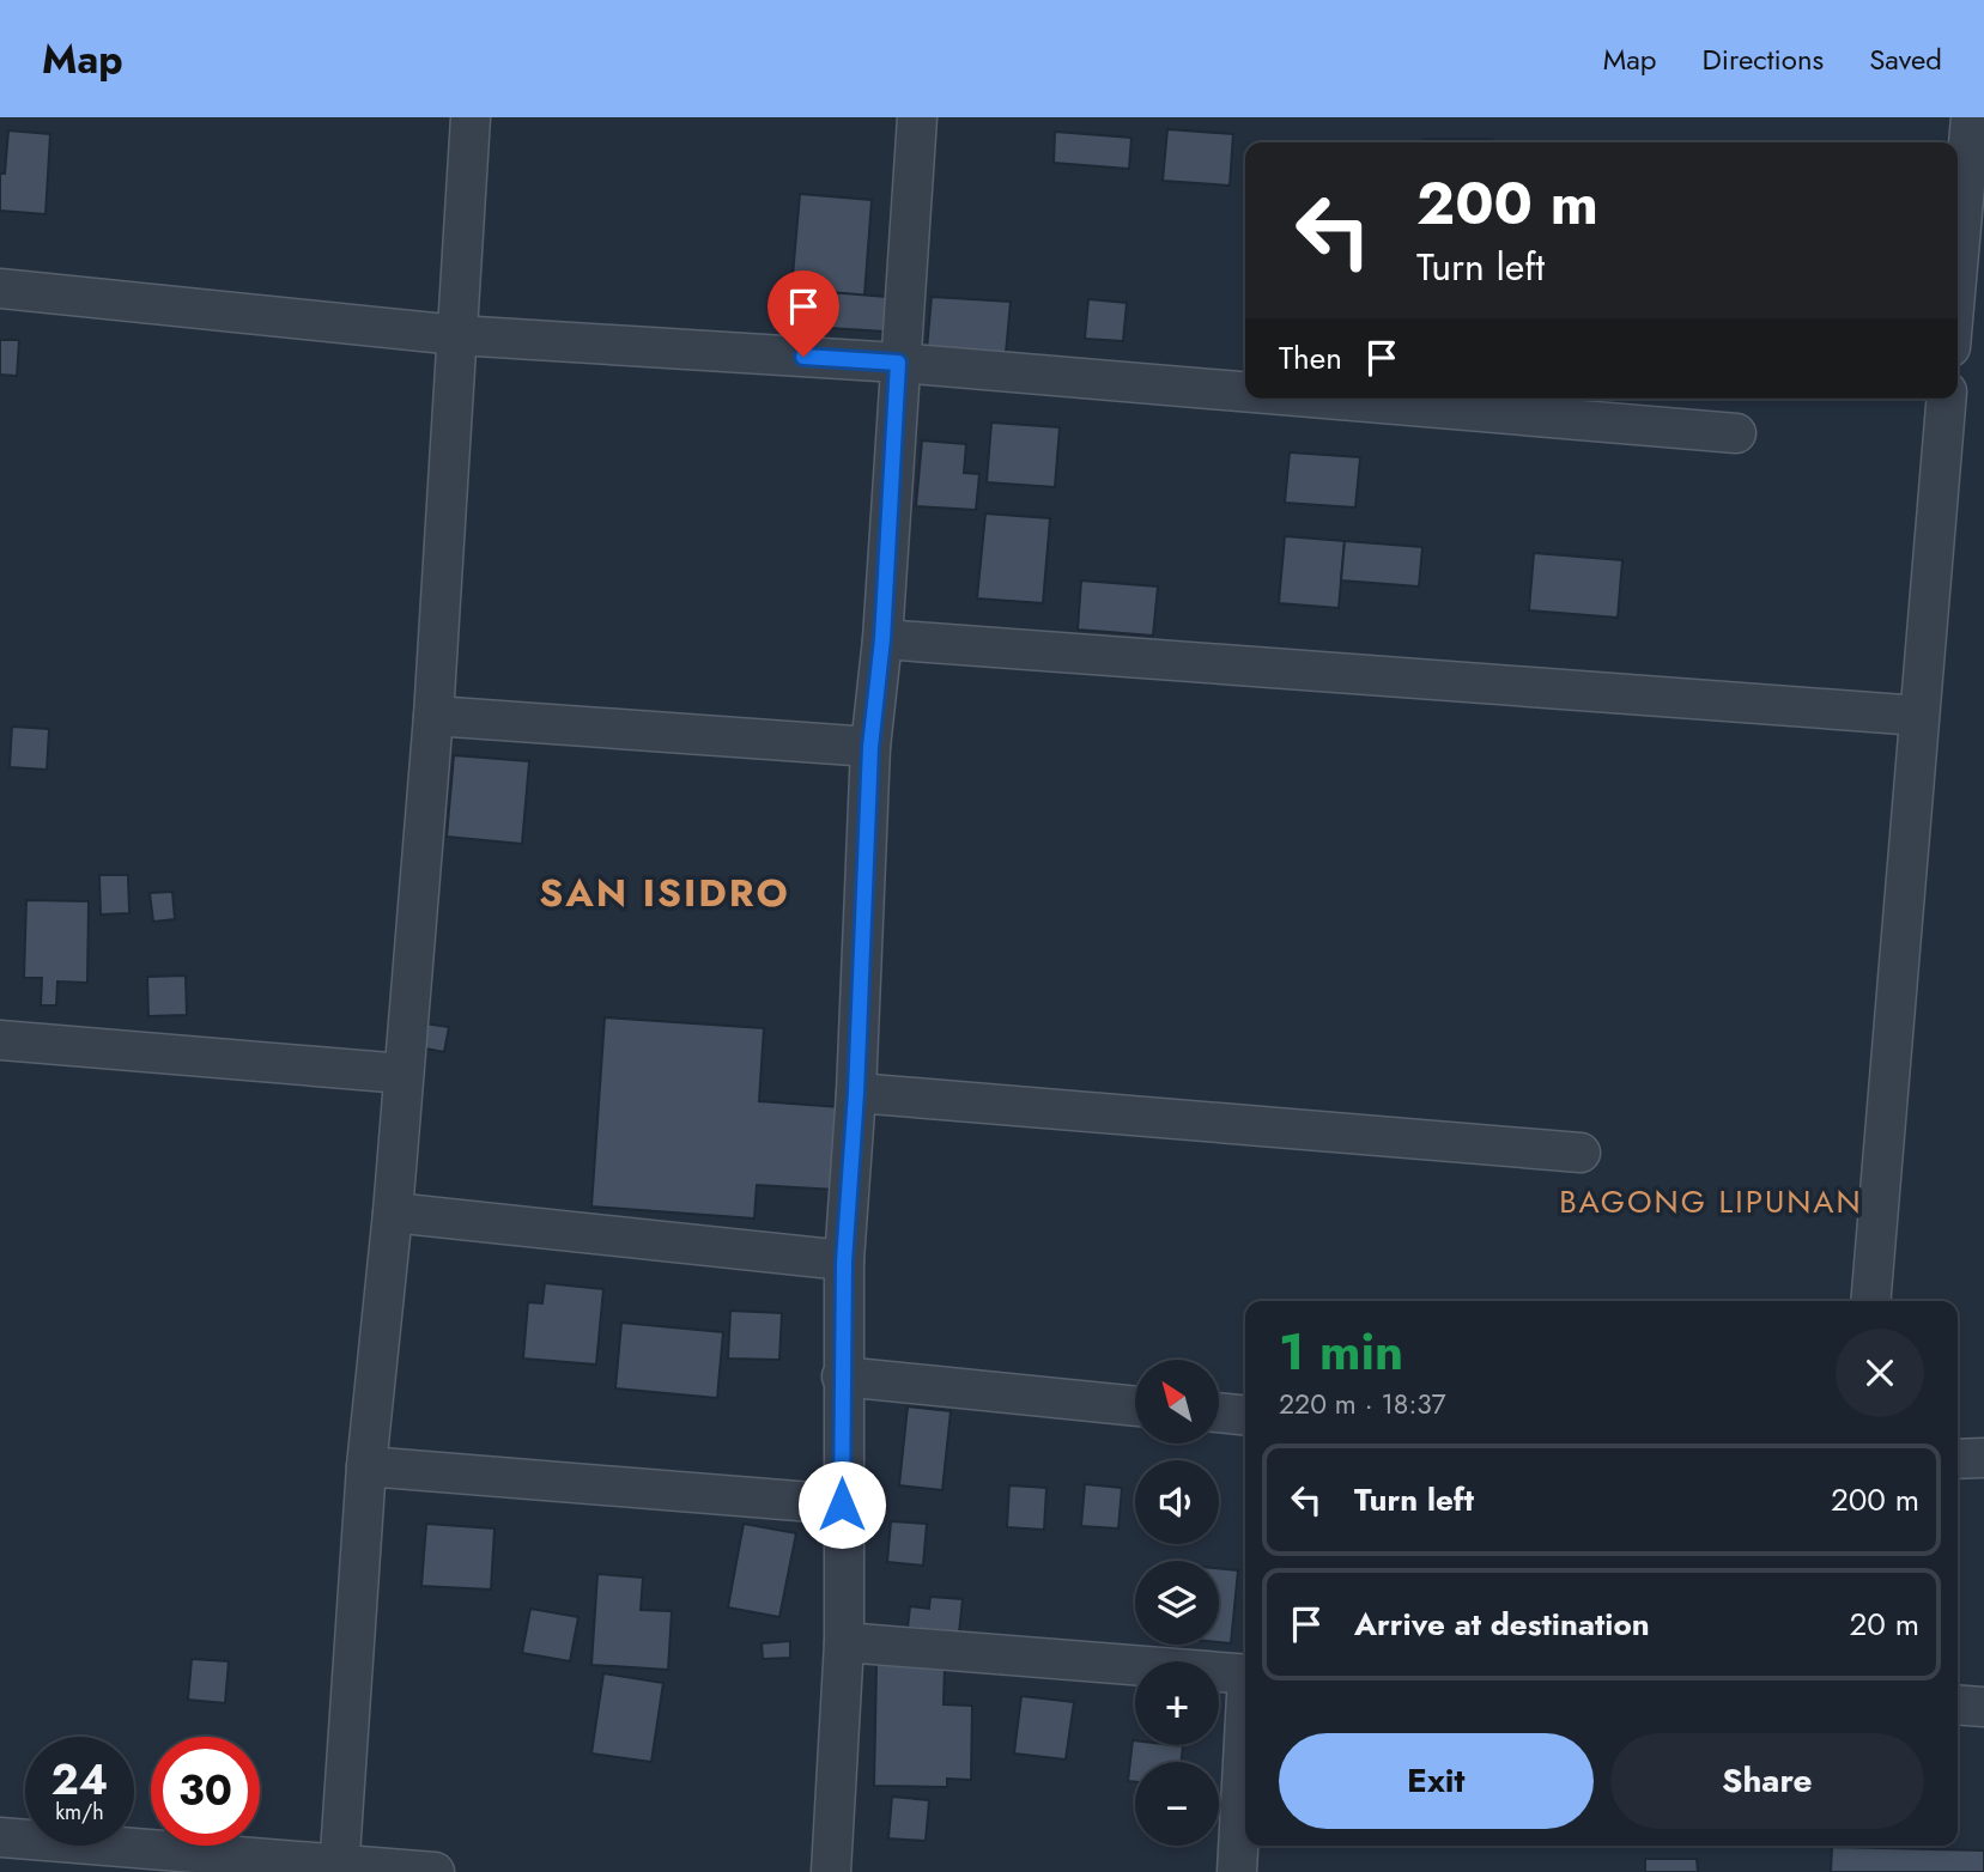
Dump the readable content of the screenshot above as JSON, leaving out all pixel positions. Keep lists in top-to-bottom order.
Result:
{
  "districts": ["SAN ISIDRO", "BAGONG LIPUNAN"],
  "north": "top left",
  "page": {
    "header": "Map",
    "nav": ["Map", "Directions", "Saved"],
    "turn": ["200 m", "Turn left"],
    "then": "Then",
    "heading": ["1 min", "220 m · 18:37"],
    "map_buttons": ["+", "−"],
    "list": [
      {
        "name": "Turn left",
        "value": "200 m"
      },
      {
        "name": "Arrive at destination",
        "value": "20 m"
      }
    ],
    "buttons": ["Exit", "Share"],
    "speed": "24 km/h",
    "limit": "30"
  }
}
